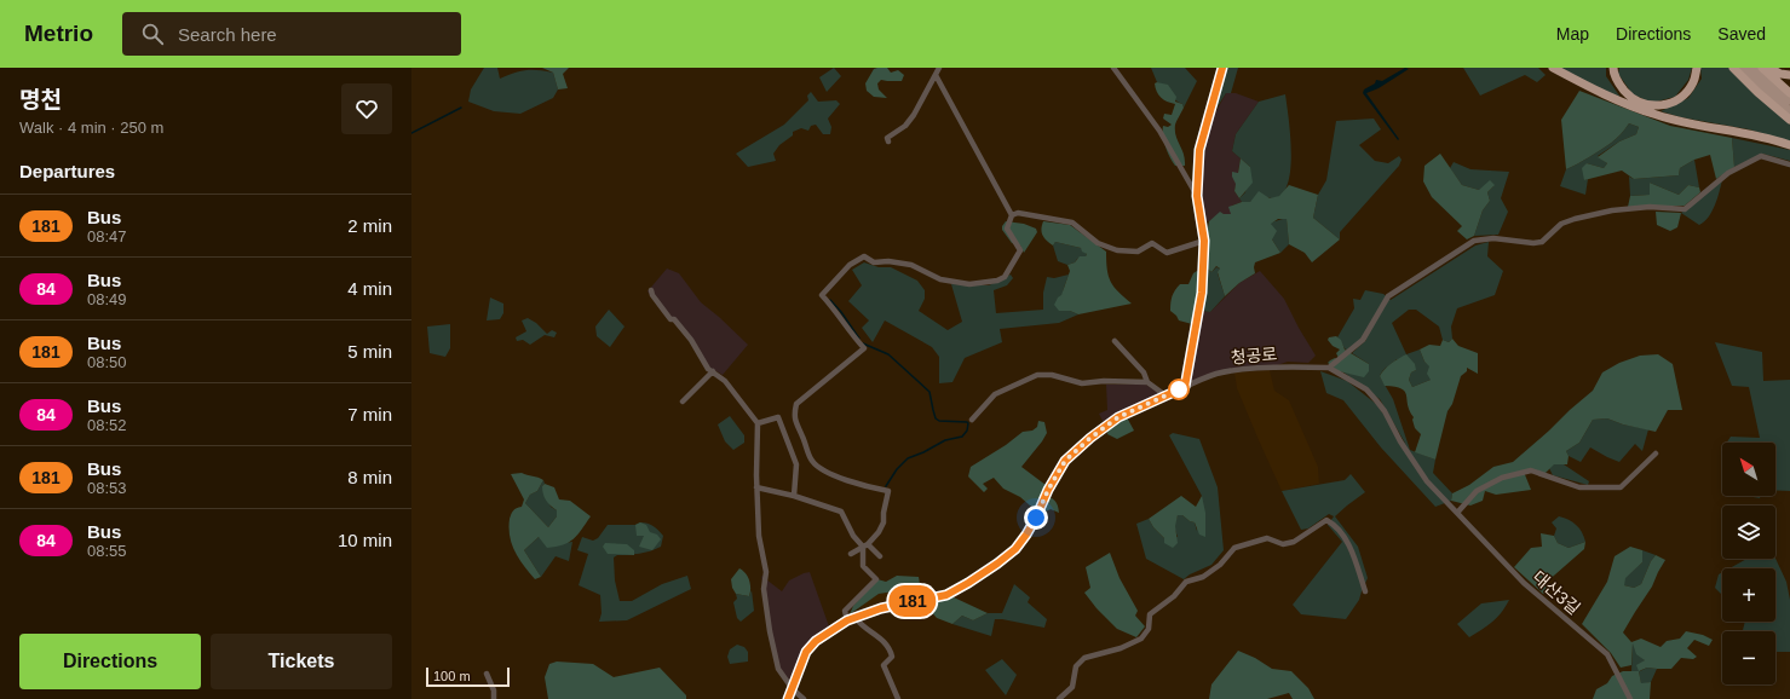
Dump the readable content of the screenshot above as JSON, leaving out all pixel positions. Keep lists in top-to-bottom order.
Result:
{
  "streets": {
    "street": ["청공로", "대산3길"]
  },
  "crossings": [
    ["청공로", "대산3길"]
  ],
  "lines": ["bus line 181"],
  "scale_bar": "100 m",
  "north": "top left",
  "page": {
    "header": "Metrio",
    "search": "Search here",
    "nav": ["Map", "Directions", "Saved"],
    "heading": [
      ["명천", "Walk · 4 min · 250 m"],
      "Departures"
    ],
    "on_map": "181",
    "list": [
      {
        "mark": "181",
        "name": "Bus",
        "note": "08:47",
        "value": "2 min"
      },
      {
        "mark": "84",
        "name": "Bus",
        "note": "08:49",
        "value": "4 min"
      },
      {
        "mark": "181",
        "name": "Bus",
        "note": "08:50",
        "value": "5 min"
      },
      {
        "mark": "84",
        "name": "Bus",
        "note": "08:52",
        "value": "7 min"
      },
      {
        "mark": "181",
        "name": "Bus",
        "note": "08:53",
        "value": "8 min"
      },
      {
        "mark": "84",
        "name": "Bus",
        "note": "08:55",
        "value": "10 min"
      }
    ],
    "map_buttons": ["+", "−"],
    "buttons": ["Directions", "Tickets"],
    "scale": "100 m"
  }
}
